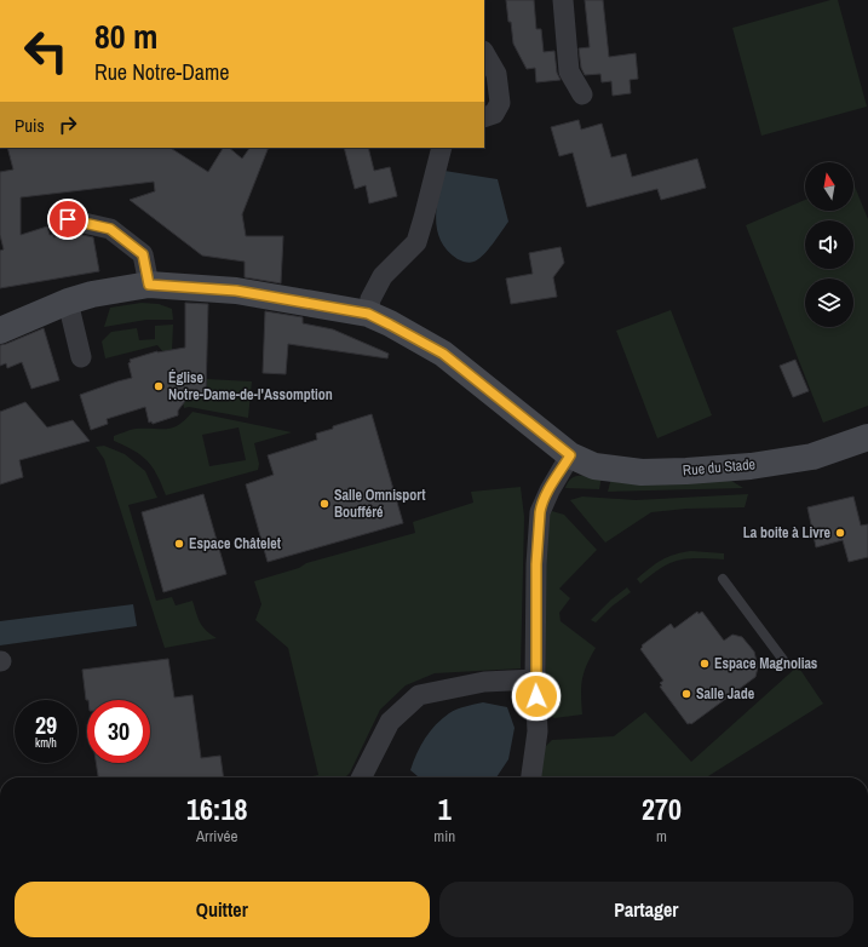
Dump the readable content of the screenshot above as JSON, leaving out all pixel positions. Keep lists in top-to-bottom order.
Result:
{
  "streets": {
    "street": ["Rue du Stade"]
  },
  "places": [
    "Église Notre-Dame-de-l'Assomption",
    "Salle Omnisport Boufféré",
    "La boite à Livre",
    "Espace Châtelet",
    "Espace Magnolias",
    "Salle Jade"
  ],
  "north": "top",
  "page": {
    "turn": ["80 m", "Rue Notre-Dame"],
    "then": "Puis",
    "speed": "29 km/h",
    "limit": "30",
    "eta": [
      "16:18",
      "Arrivée",
      "1",
      "min",
      "270",
      "m"
    ],
    "buttons": ["Quitter", "Partager"]
  }
}
